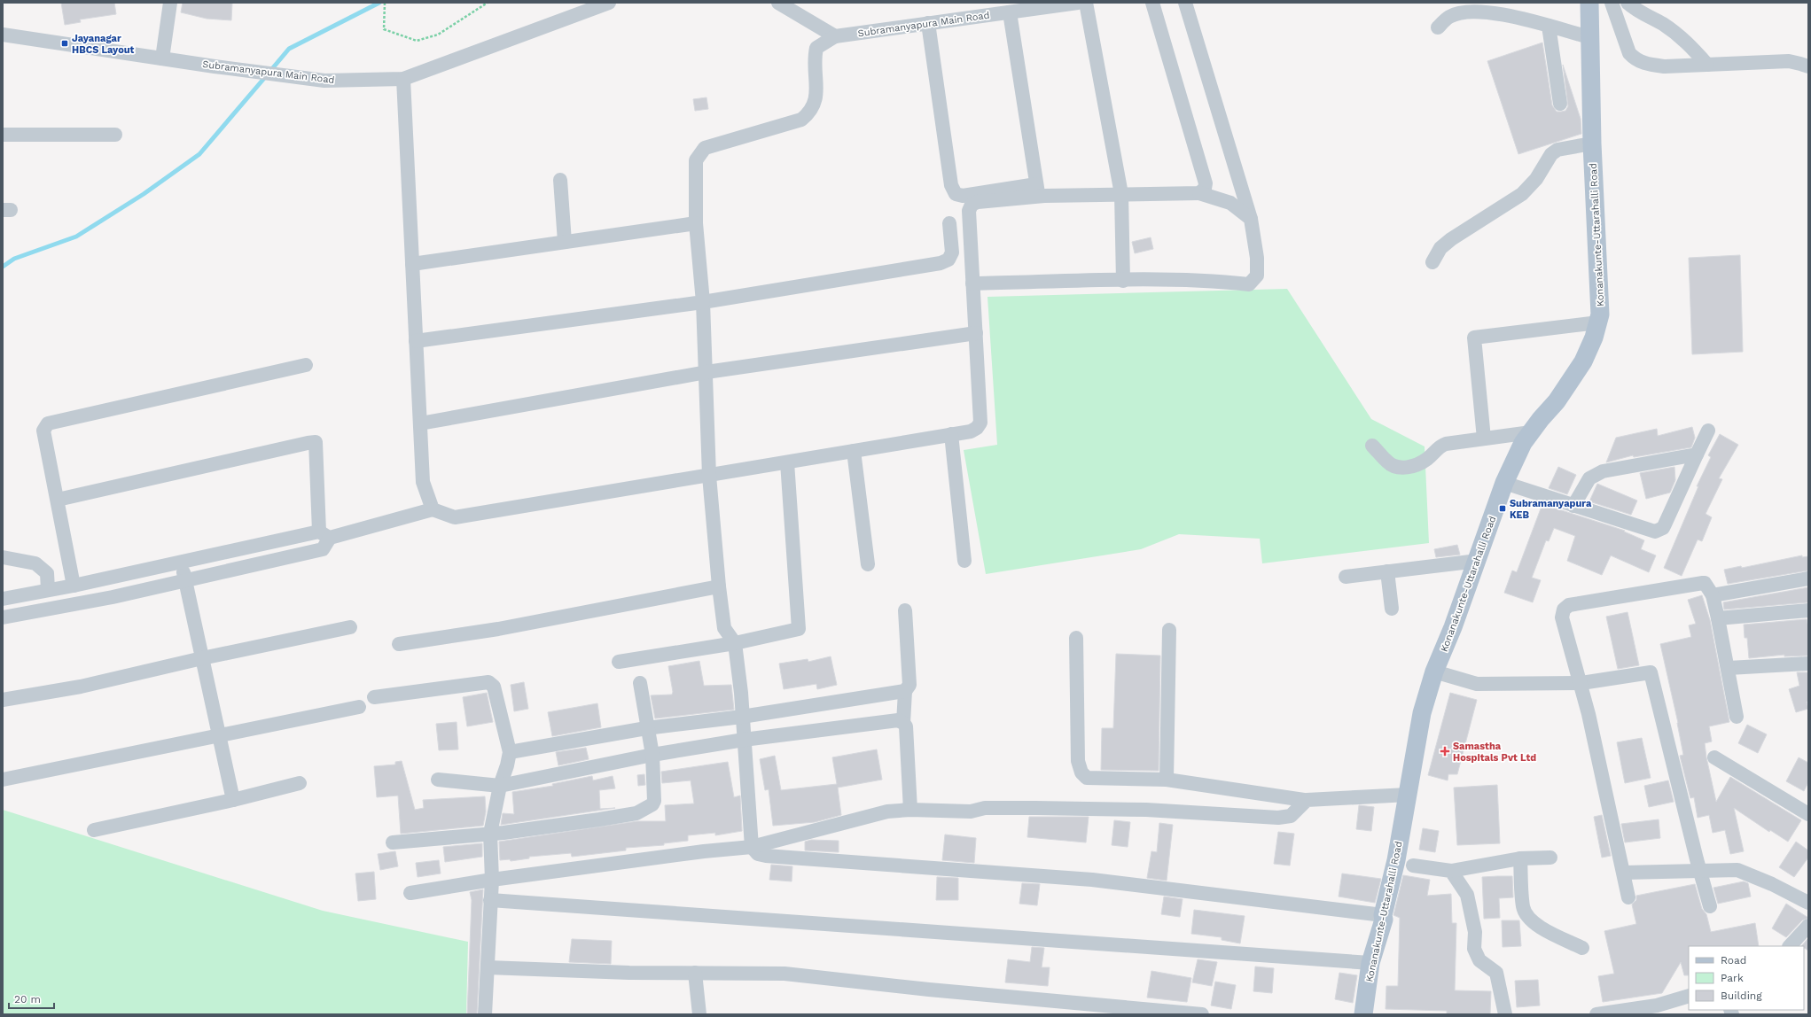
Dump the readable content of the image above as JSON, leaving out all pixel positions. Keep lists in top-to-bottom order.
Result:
{
  "streets": {
    "main road": ["Konanakunte-Uttarahalli Road"],
    "street": ["Subramanyapura Main Road"]
  },
  "places": {
    "transit": ["Jayanagar HBCS Layout", "Subramanyapura KEB"],
    "health": ["Samastha Hospitals Pvt Ltd"]
  },
  "legend": ["Road", "Park", "Building"],
  "scale_bar": "20 m"
}
